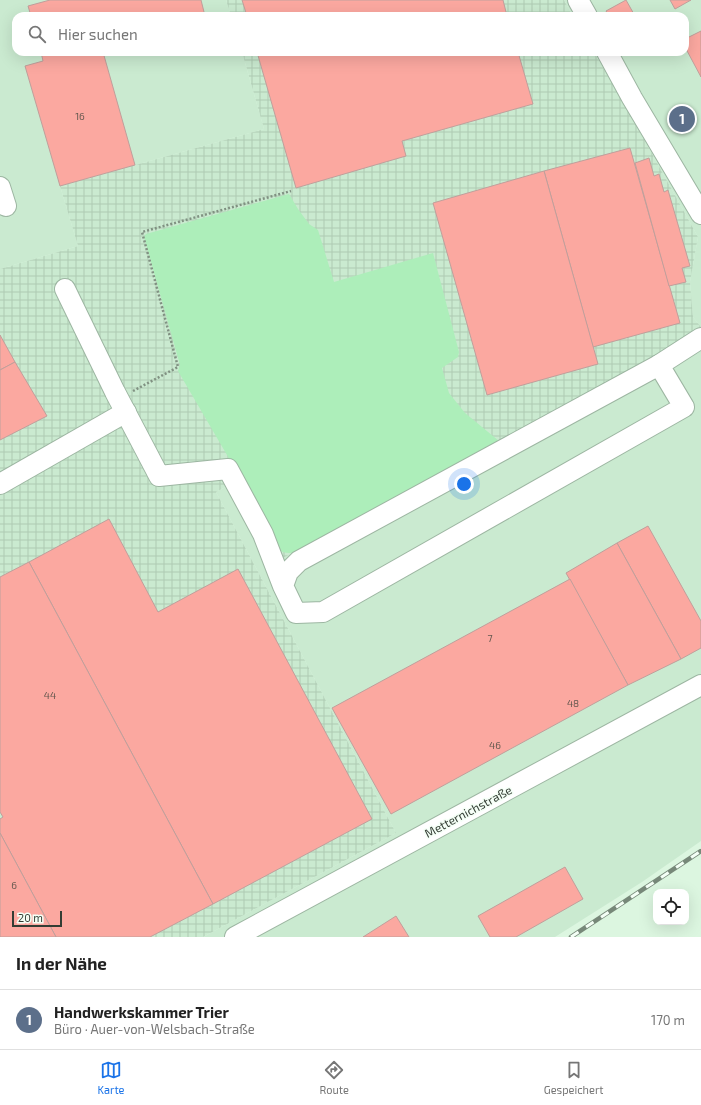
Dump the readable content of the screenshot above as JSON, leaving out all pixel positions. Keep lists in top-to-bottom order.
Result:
{
  "streets": {
    "street": ["Metternichstraße"]
  },
  "house_numbers": [
    "16",
    "7",
    "44",
    "48",
    "46",
    "6"
  ],
  "scale_bar": "20 m",
  "page": {
    "search": "Hier suchen",
    "pins": "1",
    "scale": "20 m",
    "heading": "In der Nähe",
    "list": [
      {
        "mark": "1",
        "name": "Handwerkskammer Trier",
        "note": "Büro · Auer-von-Welsbach-Straße",
        "value": "170 m"
      }
    ],
    "nav": ["Karte", "Route", "Gespeichert"]
  }
}
